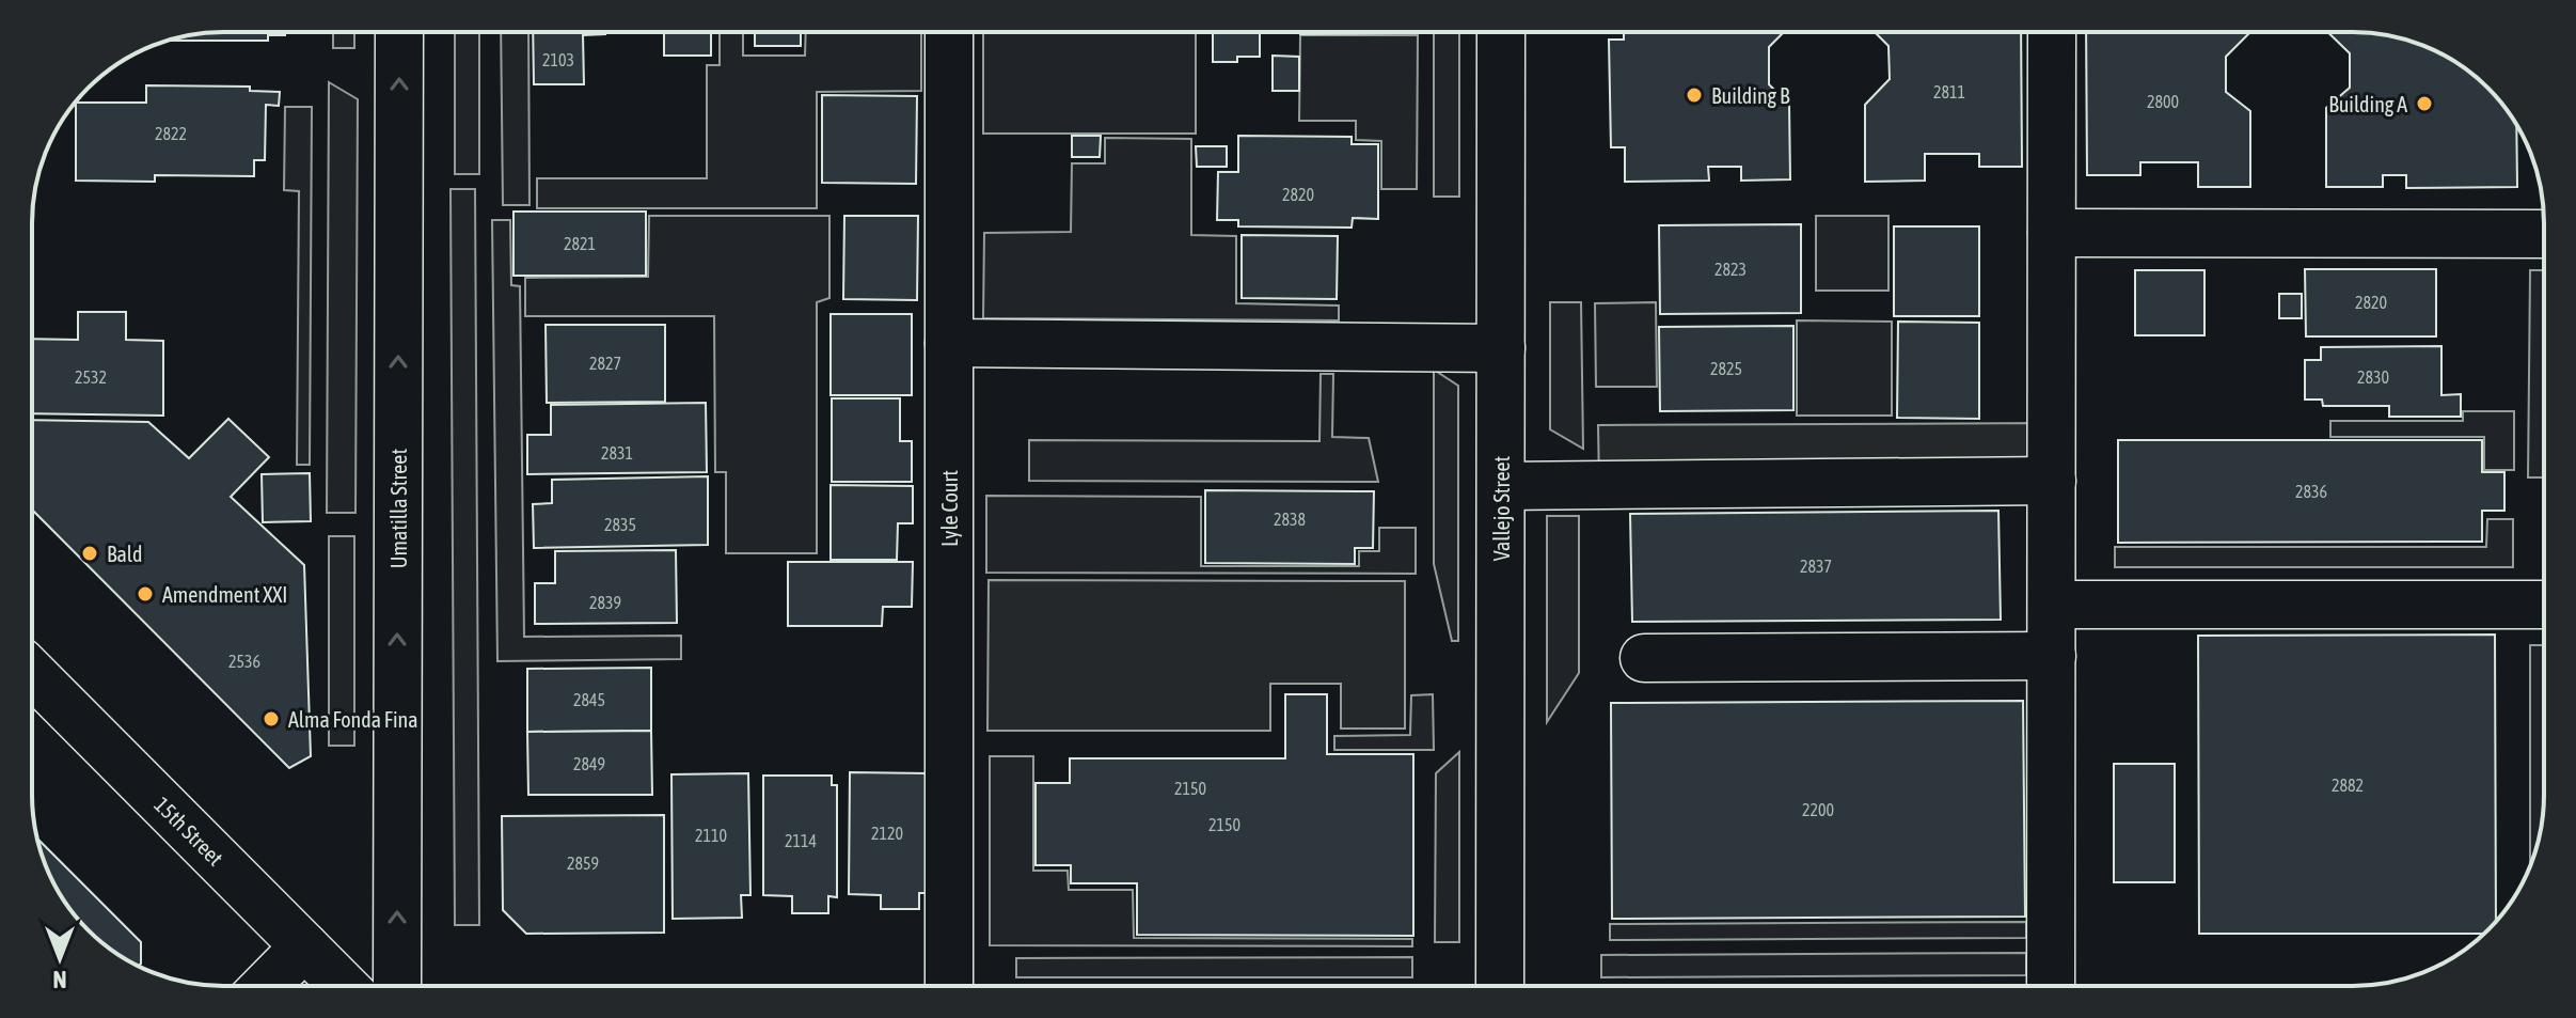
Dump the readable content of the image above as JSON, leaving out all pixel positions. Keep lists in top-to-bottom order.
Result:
{
  "streets": {
    "street": [
      "Umatilla Street",
      "Lyle Court",
      "Vallejo Street",
      "15th Street"
    ]
  },
  "one_way": ["Umatilla Street"],
  "places": [
    "Building B",
    "Building A",
    "Bald",
    "Amendment XXI",
    "Alma Fonda Fina"
  ],
  "house_numbers": [
    "2103",
    "2811",
    "2800",
    "2822",
    "2820",
    "2821",
    "2823",
    "2820",
    "2827",
    "2825",
    "2532",
    "2830",
    "2831",
    "2836",
    "2838",
    "2835",
    "2837",
    "2839",
    "2536",
    "2845",
    "2849",
    "2882",
    "2150",
    "2200",
    "2150",
    "2120",
    "2110",
    "2114",
    "2859"
  ],
  "north": "bottom"
}
